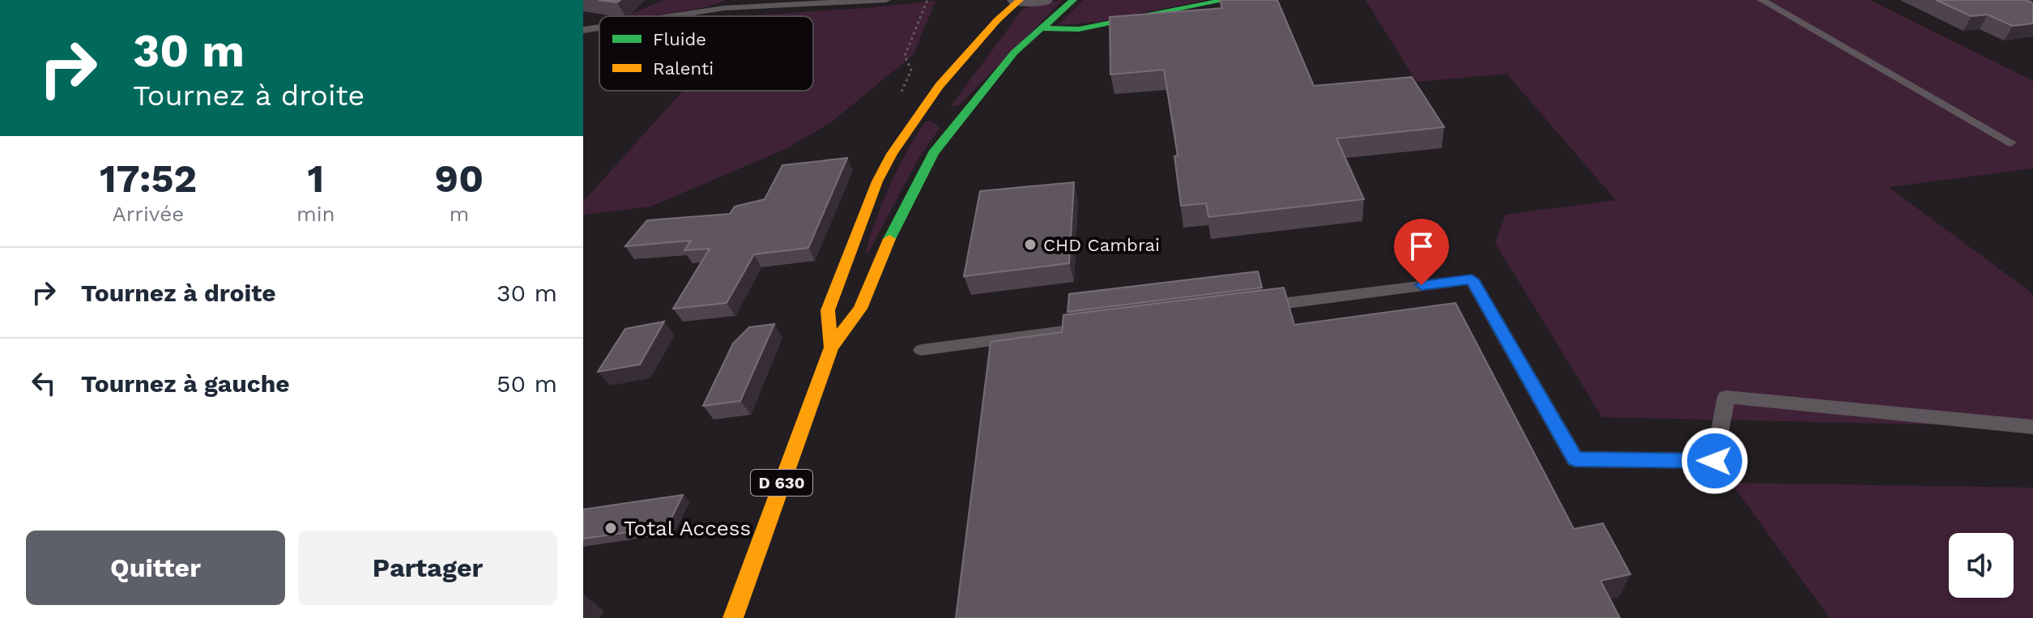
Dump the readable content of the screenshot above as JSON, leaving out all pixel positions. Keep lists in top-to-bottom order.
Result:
{
  "streets": {
    "main road": ["D 630"]
  },
  "places": ["CHD Cambrai", "Total Access"],
  "legend": ["Fluide", "Ralenti"],
  "page": {
    "turn": ["30 m", "Tournez à droite"],
    "eta": [
      "17:52",
      "Arrivée",
      "1",
      "min",
      "90",
      "m"
    ],
    "list": [
      {
        "name": "Tournez à droite",
        "value": "30 m"
      },
      {
        "name": "Tournez à gauche",
        "value": "50 m"
      }
    ],
    "buttons": ["Quitter", "Partager"]
  }
}
